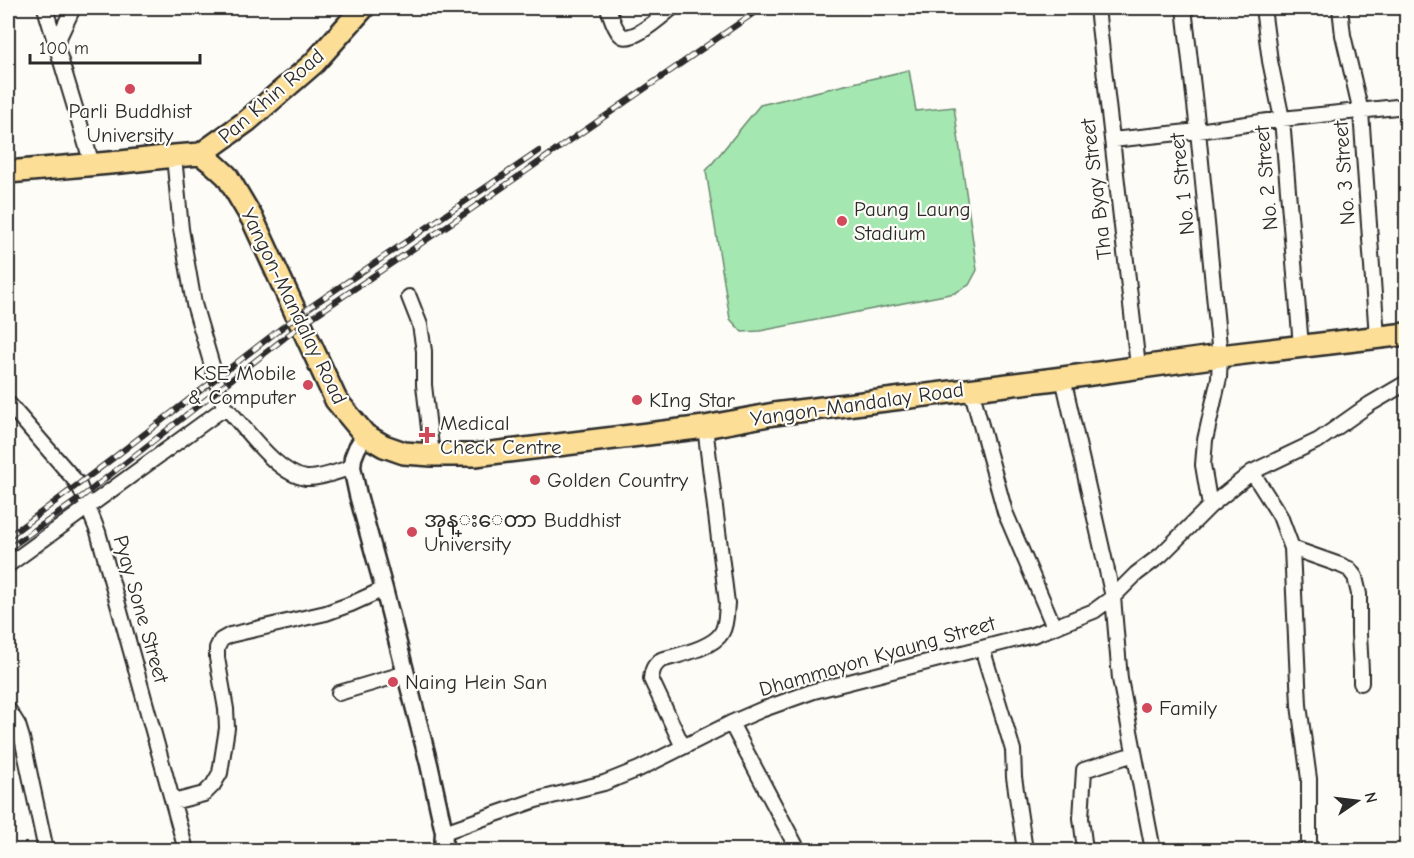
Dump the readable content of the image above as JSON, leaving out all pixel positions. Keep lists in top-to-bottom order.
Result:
{
  "streets": {
    "main road": ["Pan Khin Road", "Yangon-Mandalay Road"],
    "street": [
      "No. 3 Street",
      "No. 2 Street",
      "No. 1 Street",
      "Tha Byay Street",
      "Pyay Sone Street",
      "Dhammayon Kyaung Street"
    ]
  },
  "crossings": [
    ["Pan Khin Road", "Yangon-Mandalay Road"],
    ["No. 3 Street", "Yangon-Mandalay Road"],
    ["No. 2 Street", "Yangon-Mandalay Road"],
    ["No. 1 Street", "Yangon-Mandalay Road"],
    ["No. 1 Street", "Dhammayon Kyaung Street"],
    ["Tha Byay Street", "Yangon-Mandalay Road"]
  ],
  "places": {
    "other": [
      "Parli Buddhist University",
      "Paung Laung Stadium",
      "KSE Mobile & Computer",
      "KIng Star",
      "Golden Country",
      "အုန္းေတာ Buddhist University",
      "Naing Hein San",
      "Family"
    ],
    "health": ["Medical Check Centre"]
  },
  "scale_bar": "100 m",
  "north": "right"
}
